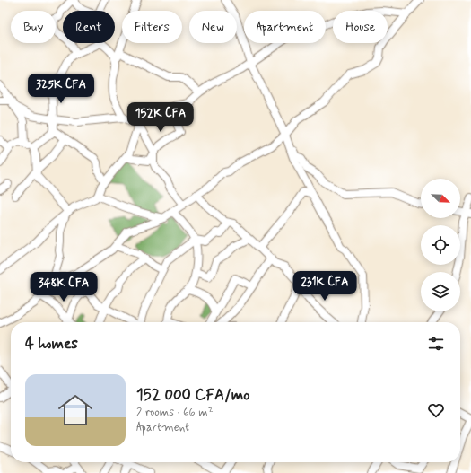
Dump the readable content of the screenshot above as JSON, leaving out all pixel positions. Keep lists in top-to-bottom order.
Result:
{
  "north": "bottom right",
  "page": {
    "chip": [
      "Buy",
      "Rent",
      "Filters",
      "New",
      "Apartment",
      "House"
    ],
    "price": [
      "325K CFA",
      "152K CFA",
      "231K CFA",
      "348K CFA"
    ],
    "heading": "4 homes",
    "list": [
      {
        "name": "152 000 CFA/mo",
        "note": "2 rooms · 66 m² · Apartment"
      }
    ]
  }
}
